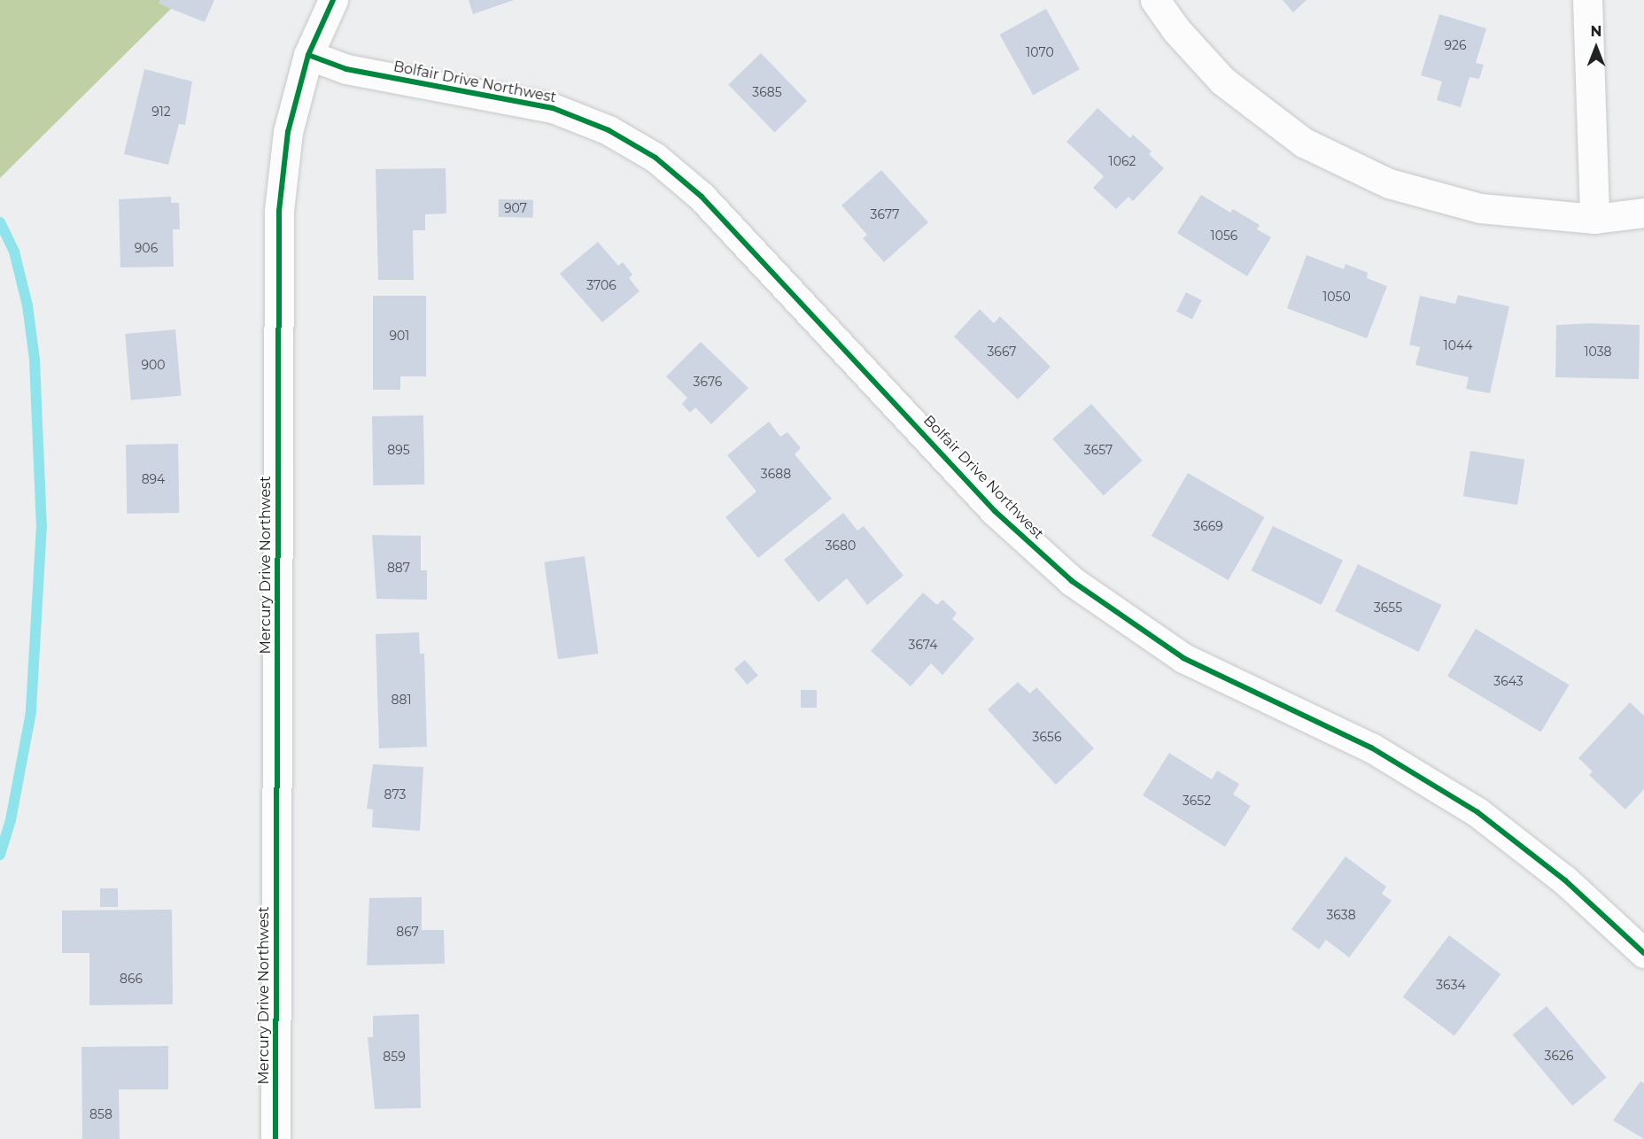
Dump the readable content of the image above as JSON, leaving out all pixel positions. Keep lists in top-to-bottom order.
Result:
{
  "streets": {
    "street": ["Bolfair Drive Northwest", "Mercury Drive Northwest"]
  },
  "crossings": [
    ["Bolfair Drive Northwest", "Mercury Drive Northwest"]
  ],
  "house_numbers": [
    "926",
    "1070",
    "3685",
    "912",
    "1062",
    "907",
    "3677",
    "1056",
    "906",
    "3706",
    "1050",
    "901",
    "1044",
    "3667",
    "1038",
    "900",
    "3676",
    "895",
    "3657",
    "3688",
    "894",
    "3669",
    "3680",
    "887",
    "3655",
    "3674",
    "3643",
    "881",
    "3656",
    "873",
    "3652",
    "3638",
    "867",
    "866",
    "3634",
    "3626",
    "859",
    "858"
  ],
  "north": "top"
}
